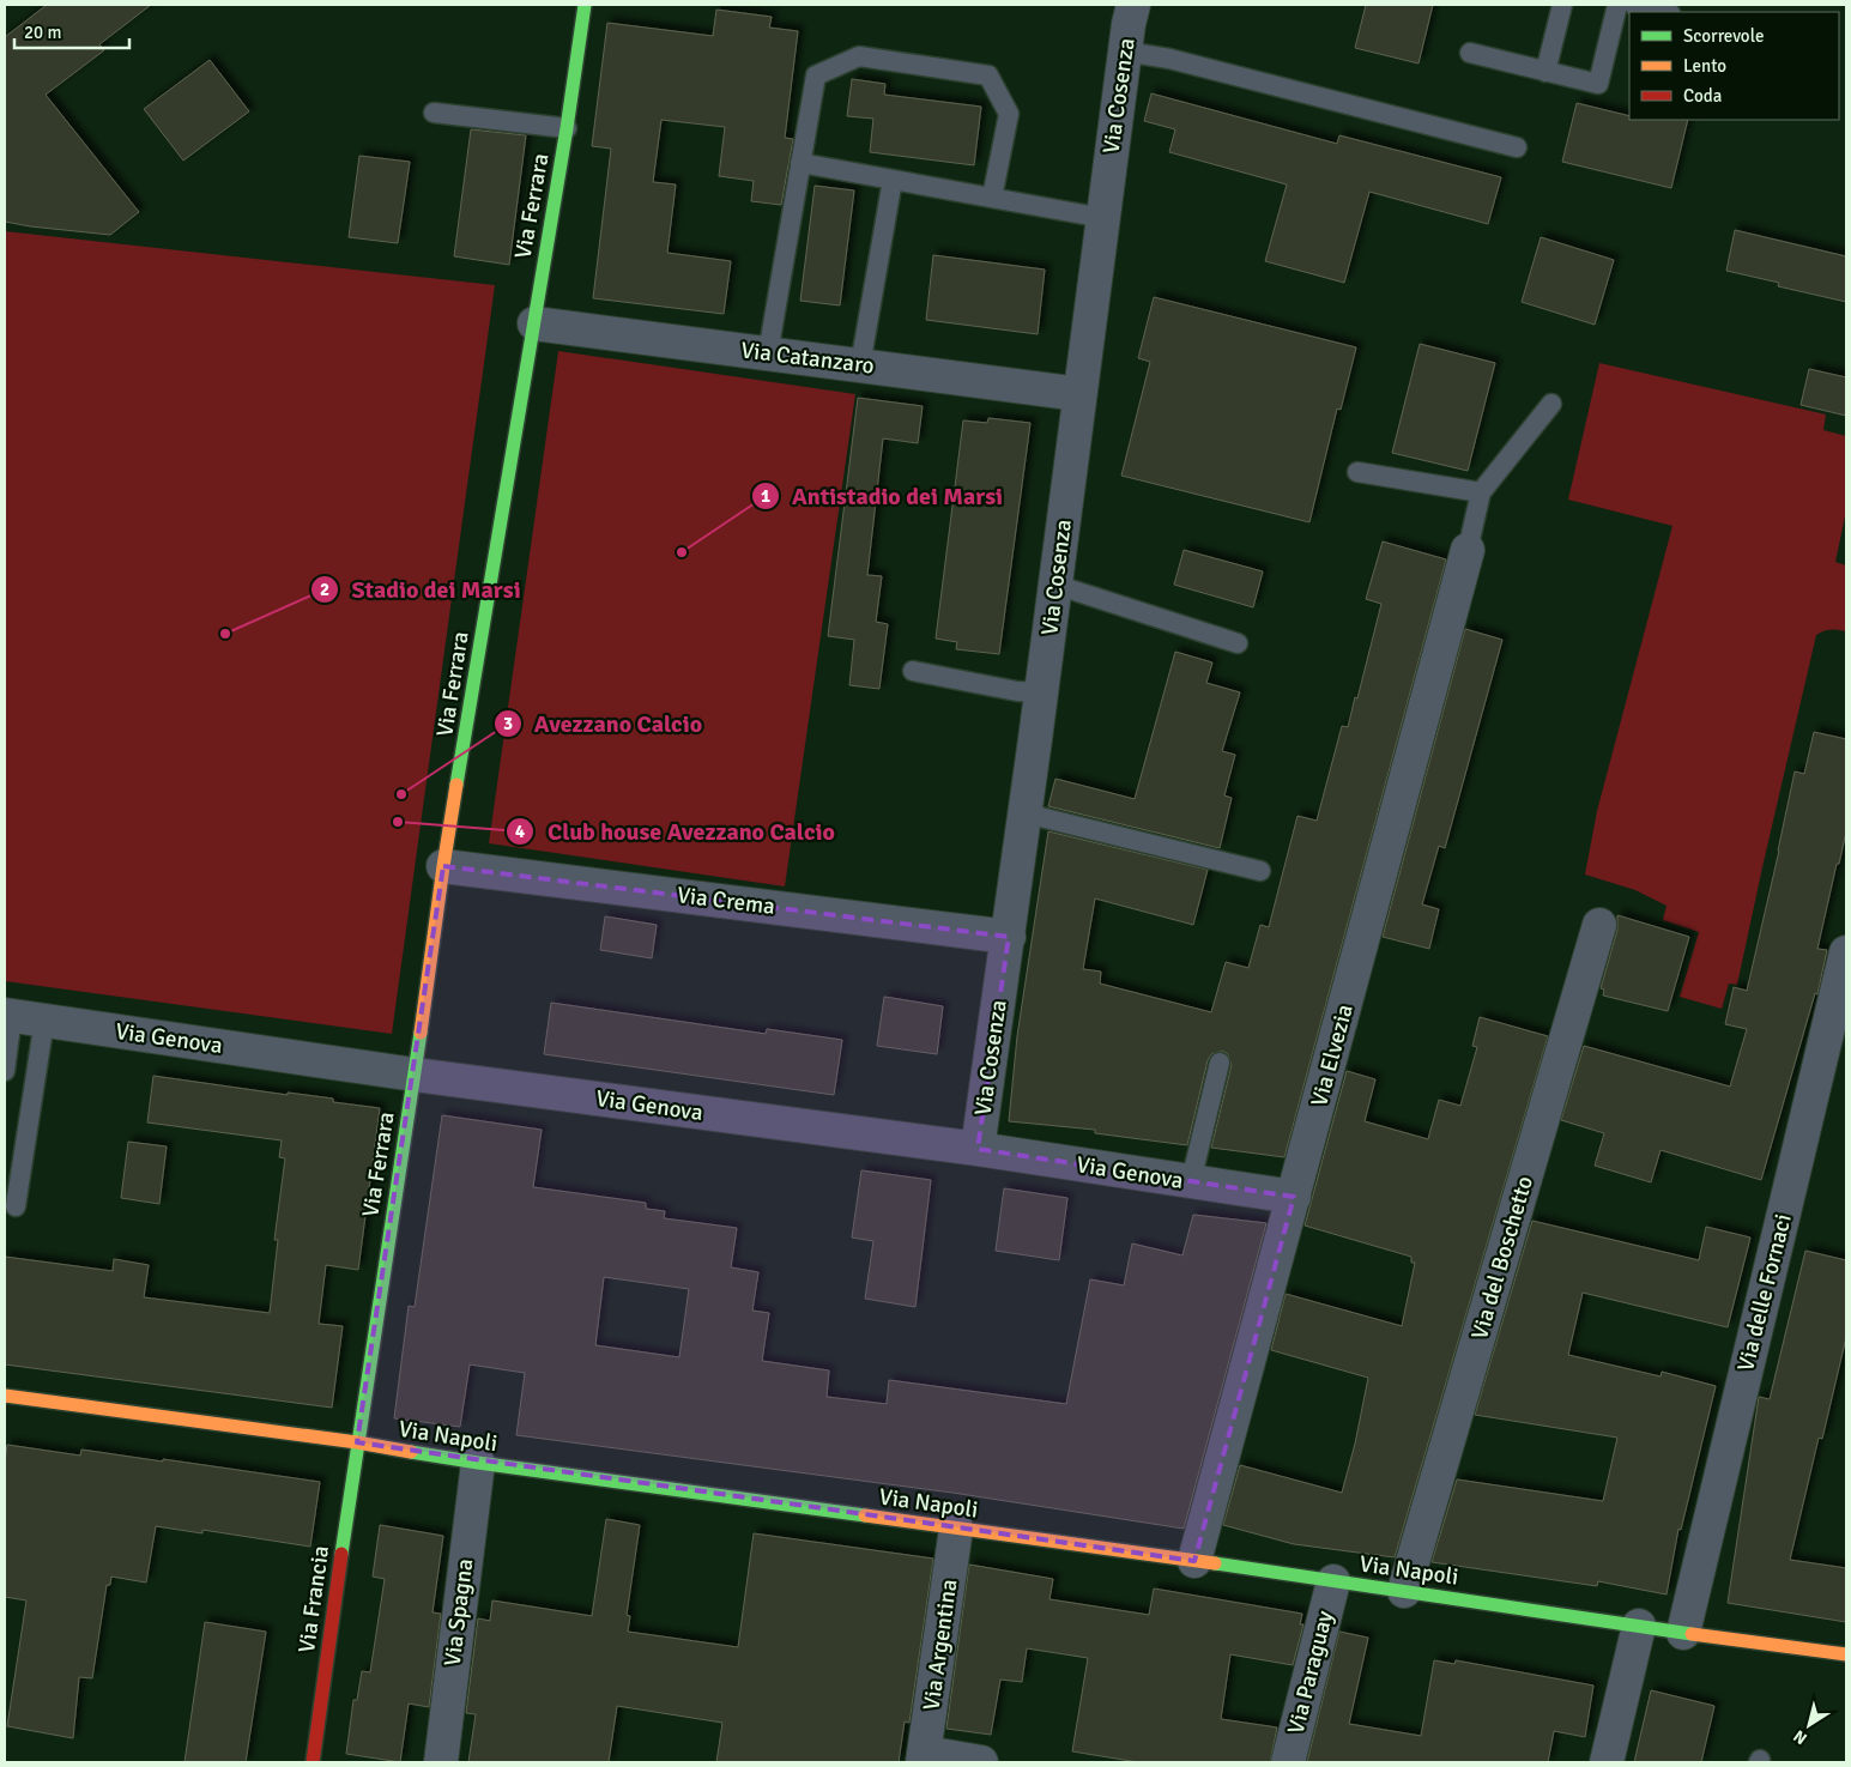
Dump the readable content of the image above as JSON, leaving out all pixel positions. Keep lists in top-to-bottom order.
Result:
{
  "streets": {
    "main road": ["Via Ferrara", "Via Napoli", "Via Francia"],
    "street": [
      "Via Cosenza",
      "Via Catanzaro",
      "Via Crema",
      "Via Genova",
      "Via Elvezia",
      "Via del Boschetto",
      "Via delle Fornaci",
      "Via Spagna",
      "Via Argentina",
      "Via Paraguay"
    ]
  },
  "crossings": [
    ["Via Cosenza", "Via Catanzaro"],
    ["Via Cosenza", "Via Crema"],
    ["Via Cosenza", "Via Genova"],
    ["Via Ferrara", "Via Catanzaro"],
    ["Via Ferrara", "Via Crema"],
    ["Via Ferrara", "Via Genova"],
    ["Via Ferrara", "Via Napoli"],
    ["Via Ferrara", "Via Francia"],
    ["Via Genova", "Via Elvezia"],
    ["Via Elvezia", "Via Napoli"],
    ["Via del Boschetto", "Via Napoli"],
    ["Via delle Fornaci", "Via Napoli"],
    ["Via Napoli", "Via Francia"],
    ["Via Napoli", "Via Spagna"],
    ["Via Napoli", "Via Argentina"],
    ["Via Napoli", "Via Paraguay"]
  ],
  "places": [
    "Antistadio dei Marsi",
    "Stadio dei Marsi",
    "Avezzano Calcio",
    "Club house Avezzano Calcio"
  ],
  "legend": ["Scorrevole", "Lento", "Coda"],
  "scale_bar": "20 m",
  "north": "bottom left"
}
